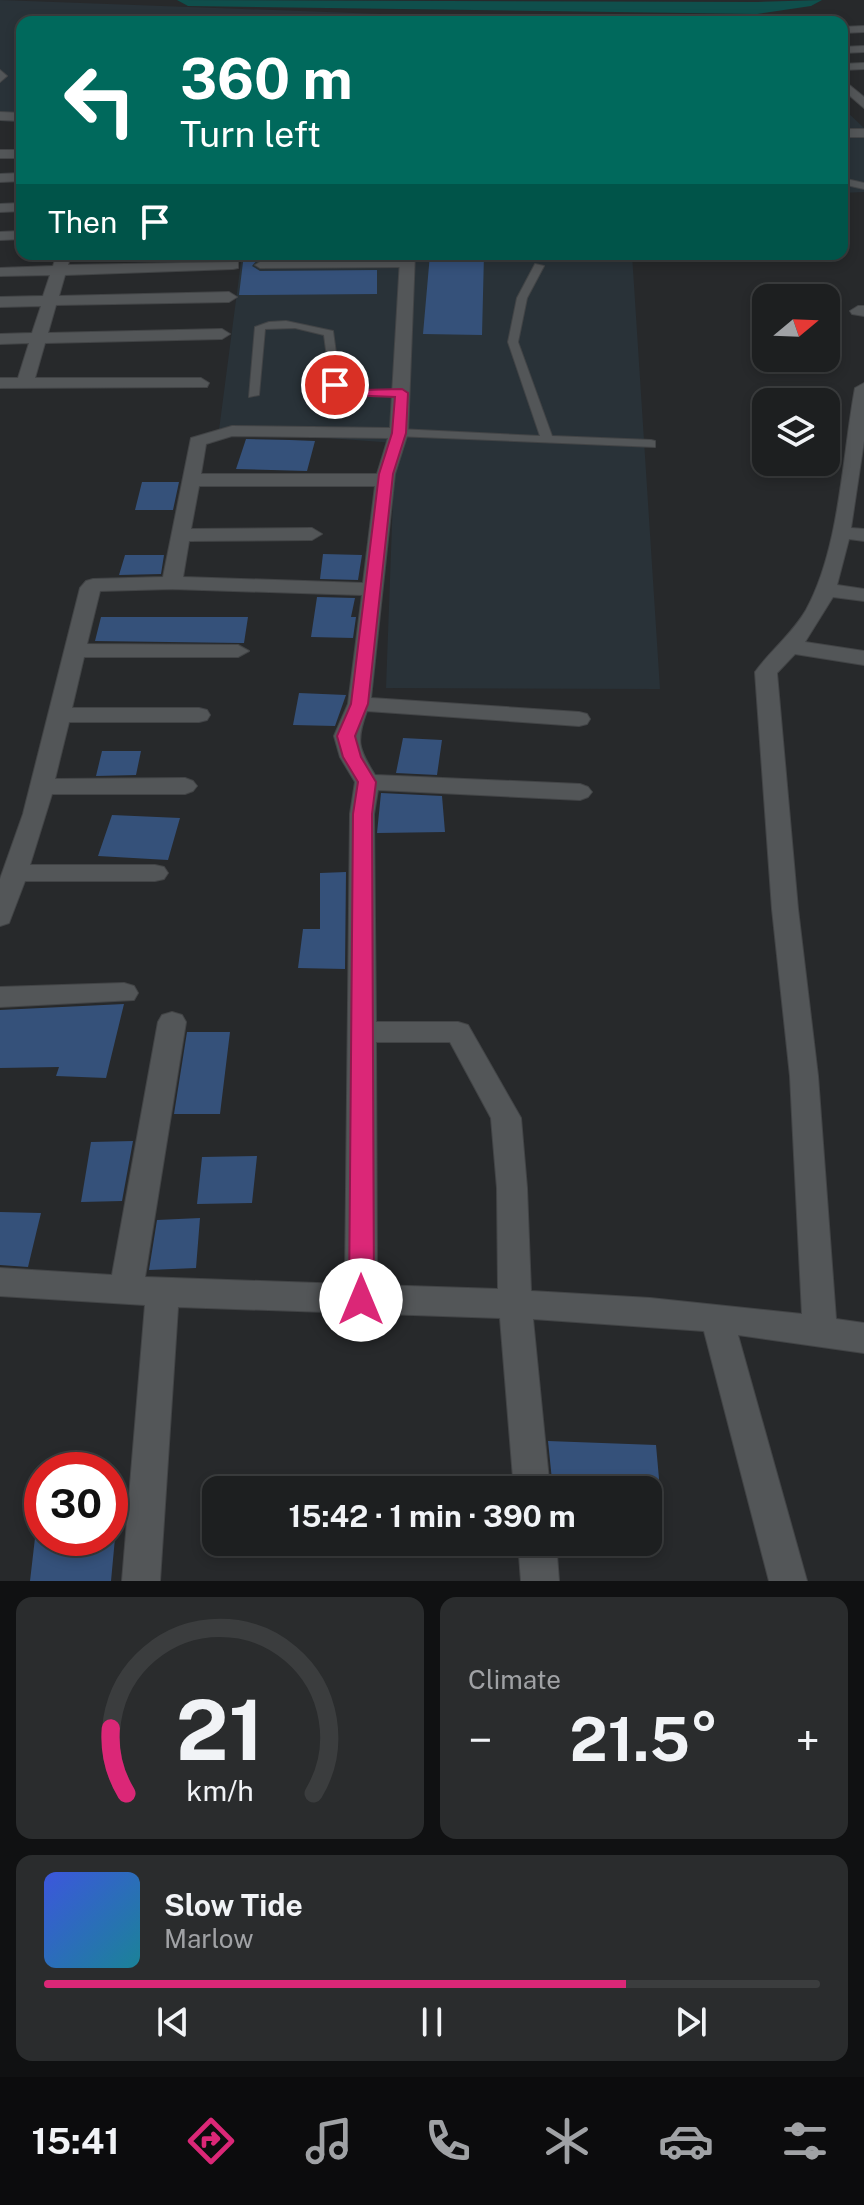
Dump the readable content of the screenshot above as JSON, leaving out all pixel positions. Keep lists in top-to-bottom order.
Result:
{
  "north": "right",
  "page": {
    "turn": ["360 m", "Turn left"],
    "then": "Then",
    "limit": "30",
    "trip": "15:42 · 1 min · 390 m",
    "tile": "Climate",
    "heat": ["−", "21.5°", "+"],
    "song": ["Slow Tide", "Marlow"],
    "tabs": "15:41",
    "gauge": ["21", "km/h"]
  }
}
